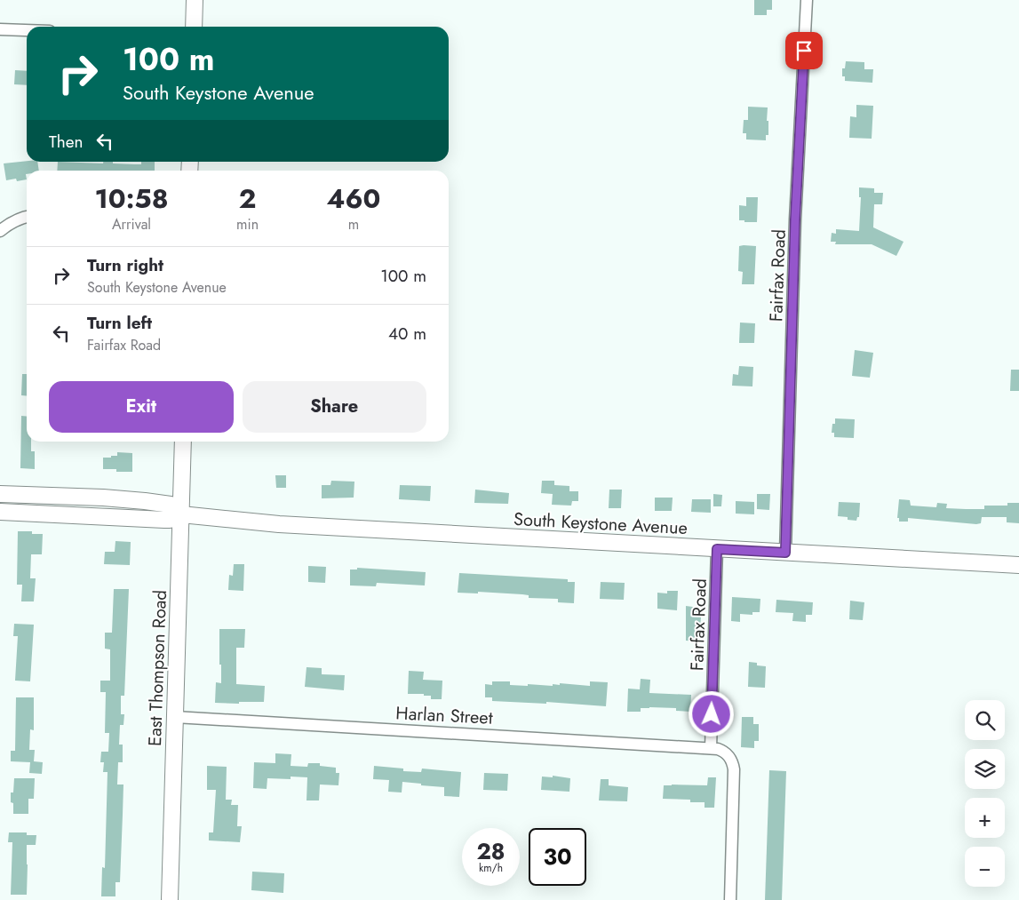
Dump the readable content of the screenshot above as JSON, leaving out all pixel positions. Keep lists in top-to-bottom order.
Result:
{
  "streets": {
    "main road": ["South Keystone Avenue", "East Thompson Road"],
    "street": ["Fairfax Road", "Harlan Street"]
  },
  "crossings": [
    ["Fairfax Road", "South Keystone Avenue"],
    ["Fairfax Road", "Harlan Street"],
    ["South Keystone Avenue", "East Thompson Road"],
    ["East Thompson Road", "Harlan Street"]
  ],
  "page": {
    "turn": ["100 m", "South Keystone Avenue"],
    "then": "Then",
    "eta": [
      "10:58",
      "Arrival",
      "2",
      "min",
      "460",
      "m"
    ],
    "list": [
      {
        "name": "Turn right",
        "note": "South Keystone Avenue",
        "value": "100 m"
      },
      {
        "name": "Turn left",
        "note": "Fairfax Road",
        "value": "40 m"
      }
    ],
    "buttons": ["Exit", "Share"],
    "map_buttons": ["+", "−"],
    "speed": "28 km/h",
    "limit": "30"
  }
}
